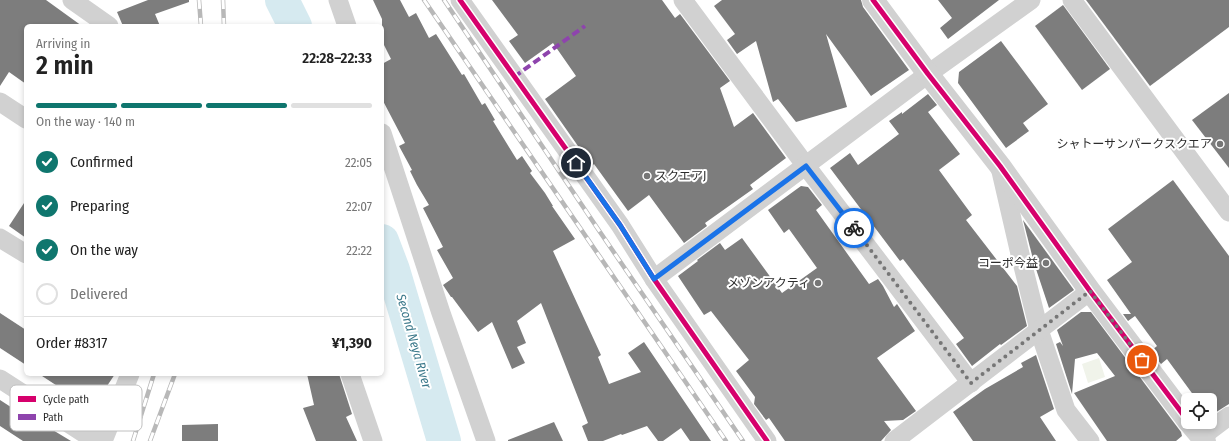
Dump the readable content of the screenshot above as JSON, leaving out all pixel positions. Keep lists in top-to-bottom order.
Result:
{
  "water": ["Second Neya River"],
  "places": [
    "シャトーサンパークスクエア",
    "スクエアJ",
    "コーポ今益",
    "メゾンアクティ"
  ],
  "legend": ["Cycle path", "Path"],
  "page": {
    "heading": ["2 min", "Arriving in", "22:28–22:33"],
    "panel": ["Order #8317", "¥1,390"],
    "bar": "On the way · 140 m",
    "list": [
      ["Confirmed", "22:05"],
      ["Preparing", "22:07"],
      ["On the way", "22:22"],
      "Delivered"
    ]
  }
}
